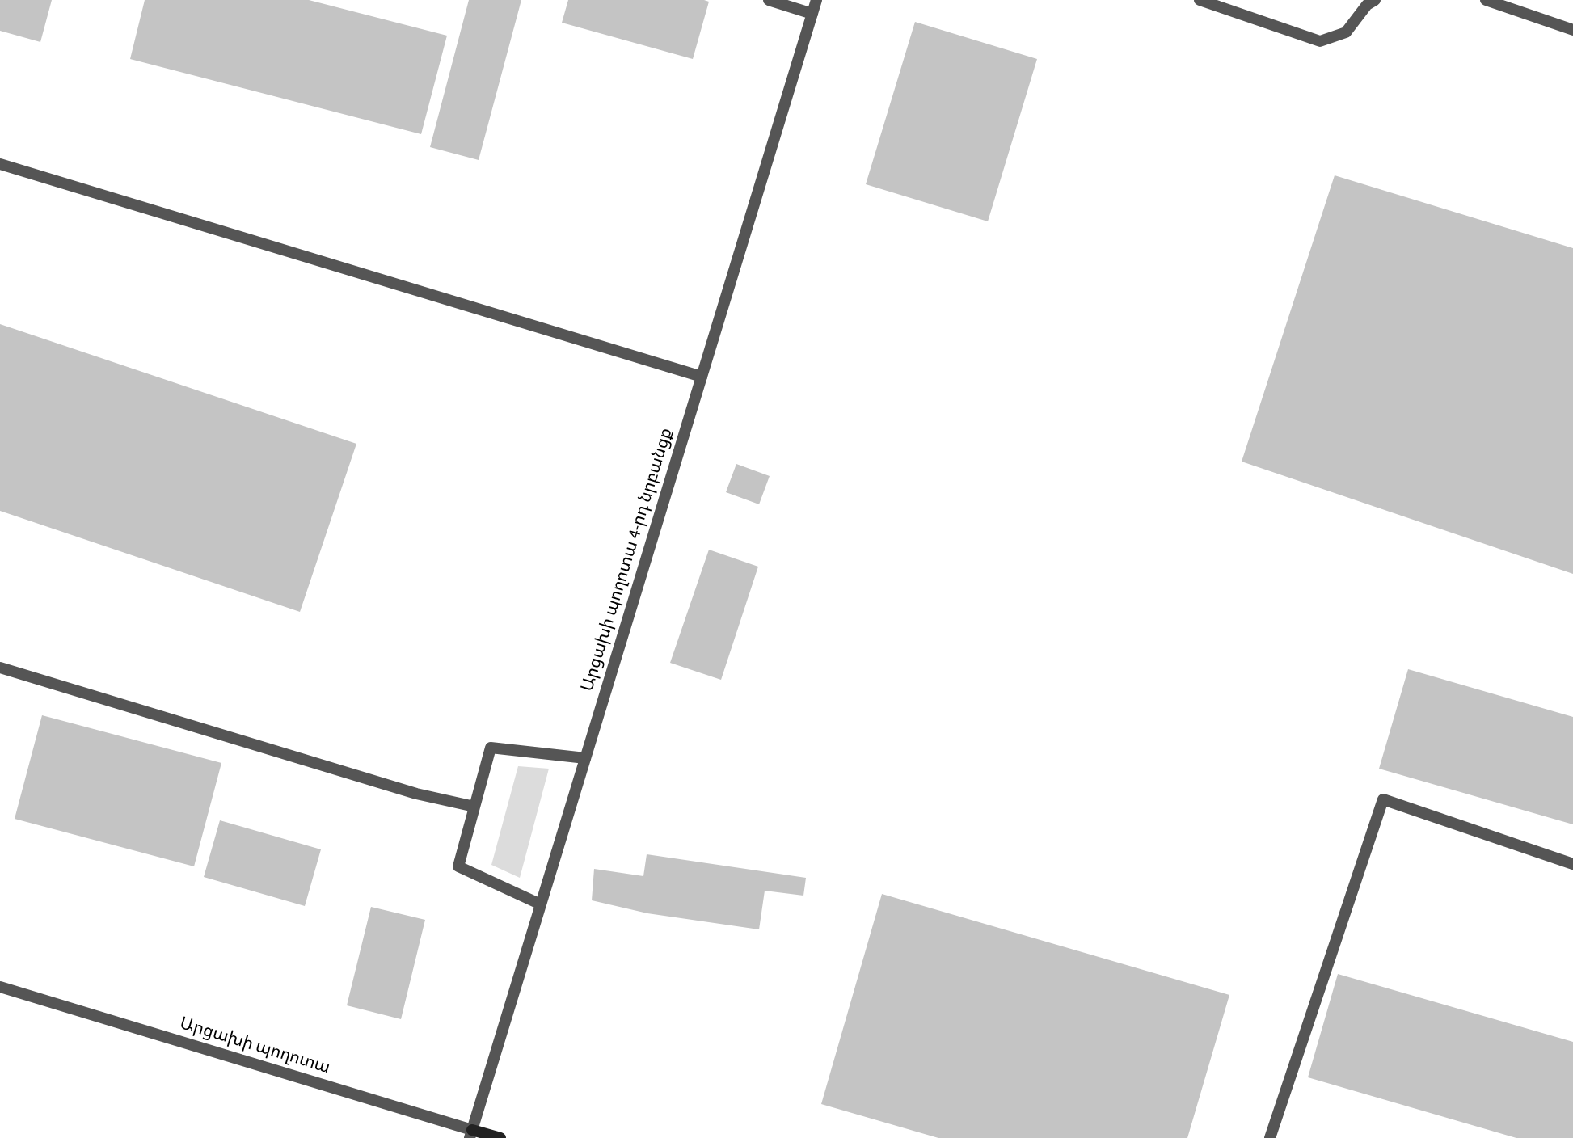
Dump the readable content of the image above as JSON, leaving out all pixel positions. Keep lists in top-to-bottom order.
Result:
{
  "streets": {
    "street": ["Արցախի պողոտա 4-րդ նրբանցք", "Արցախի պողոտա"]
  },
  "crossings": [
    ["Արցախի պողոտա 4-րդ նրբանցք", "Արցախի պողոտա"]
  ]
}
